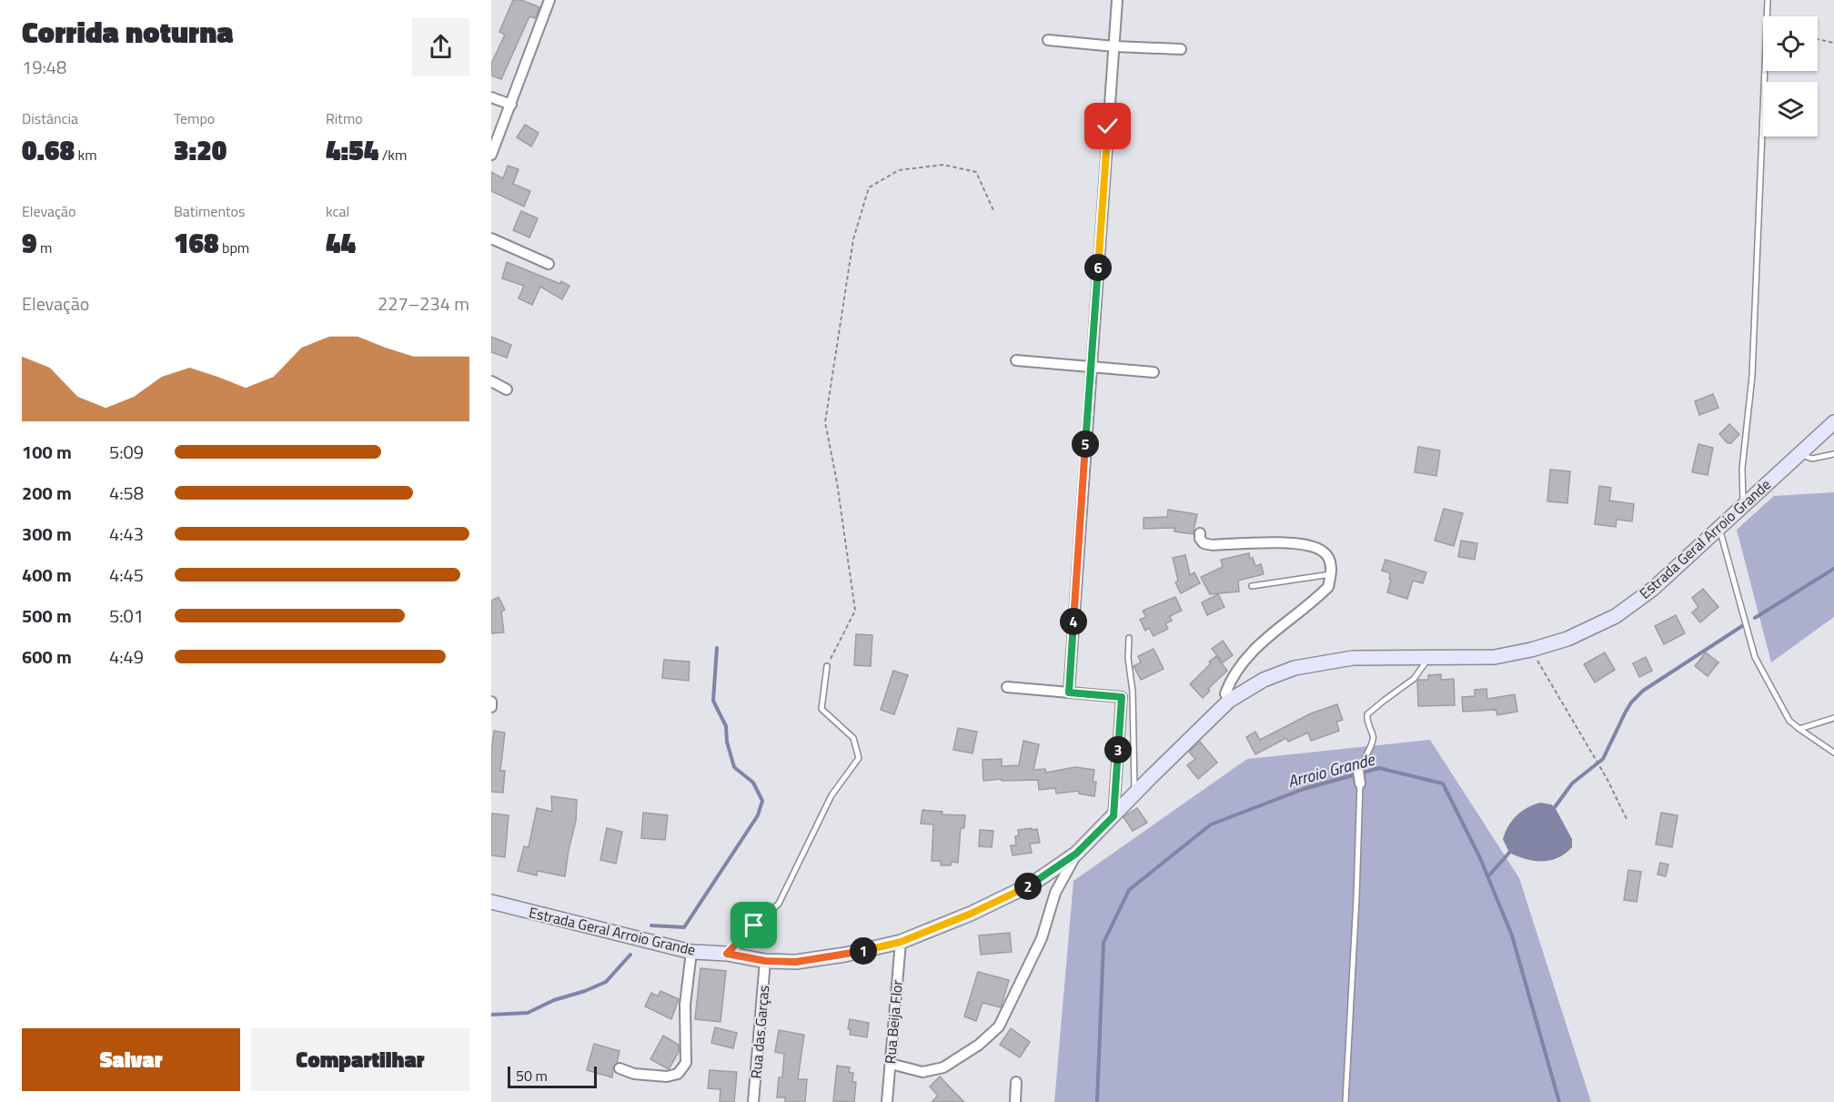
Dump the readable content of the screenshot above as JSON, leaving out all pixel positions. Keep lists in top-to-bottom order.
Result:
{
  "streets": {
    "main road": ["Estrada Geral Arroio Grande"],
    "street": ["Rua Beija Flor", "Rua das Garças"]
  },
  "crossings": [
    ["Estrada Geral Arroio Grande", "Rua Beija Flor"],
    ["Estrada Geral Arroio Grande", "Rua das Garças"]
  ],
  "water": ["Arroio Grande"],
  "scale_bar": "50 m",
  "page": {
    "heading": ["Corrida noturna", "19:48"],
    "stats": [
      ["Distância", "0.68 km"],
      ["Tempo", "3:20"],
      ["Ritmo", "4:54 /km"],
      ["Elevação", "9 m"],
      ["Batimentos", "168 bpm"],
      ["kcal", "44"]
    ],
    "pins": [
      "6",
      "5",
      "4",
      "3",
      "2",
      "1"
    ],
    "chart": ["Elevação", "227–234 m"],
    "list": [
      {
        "name": "100 m",
        "note": "5:09"
      },
      {
        "name": "200 m",
        "note": "4:58"
      },
      {
        "name": "300 m",
        "note": "4:43"
      },
      {
        "name": "400 m",
        "note": "4:45"
      },
      {
        "name": "500 m",
        "note": "5:01"
      },
      {
        "name": "600 m",
        "note": "4:49"
      }
    ],
    "buttons": ["Salvar", "Compartilhar"],
    "scale": "50 m"
  }
}
